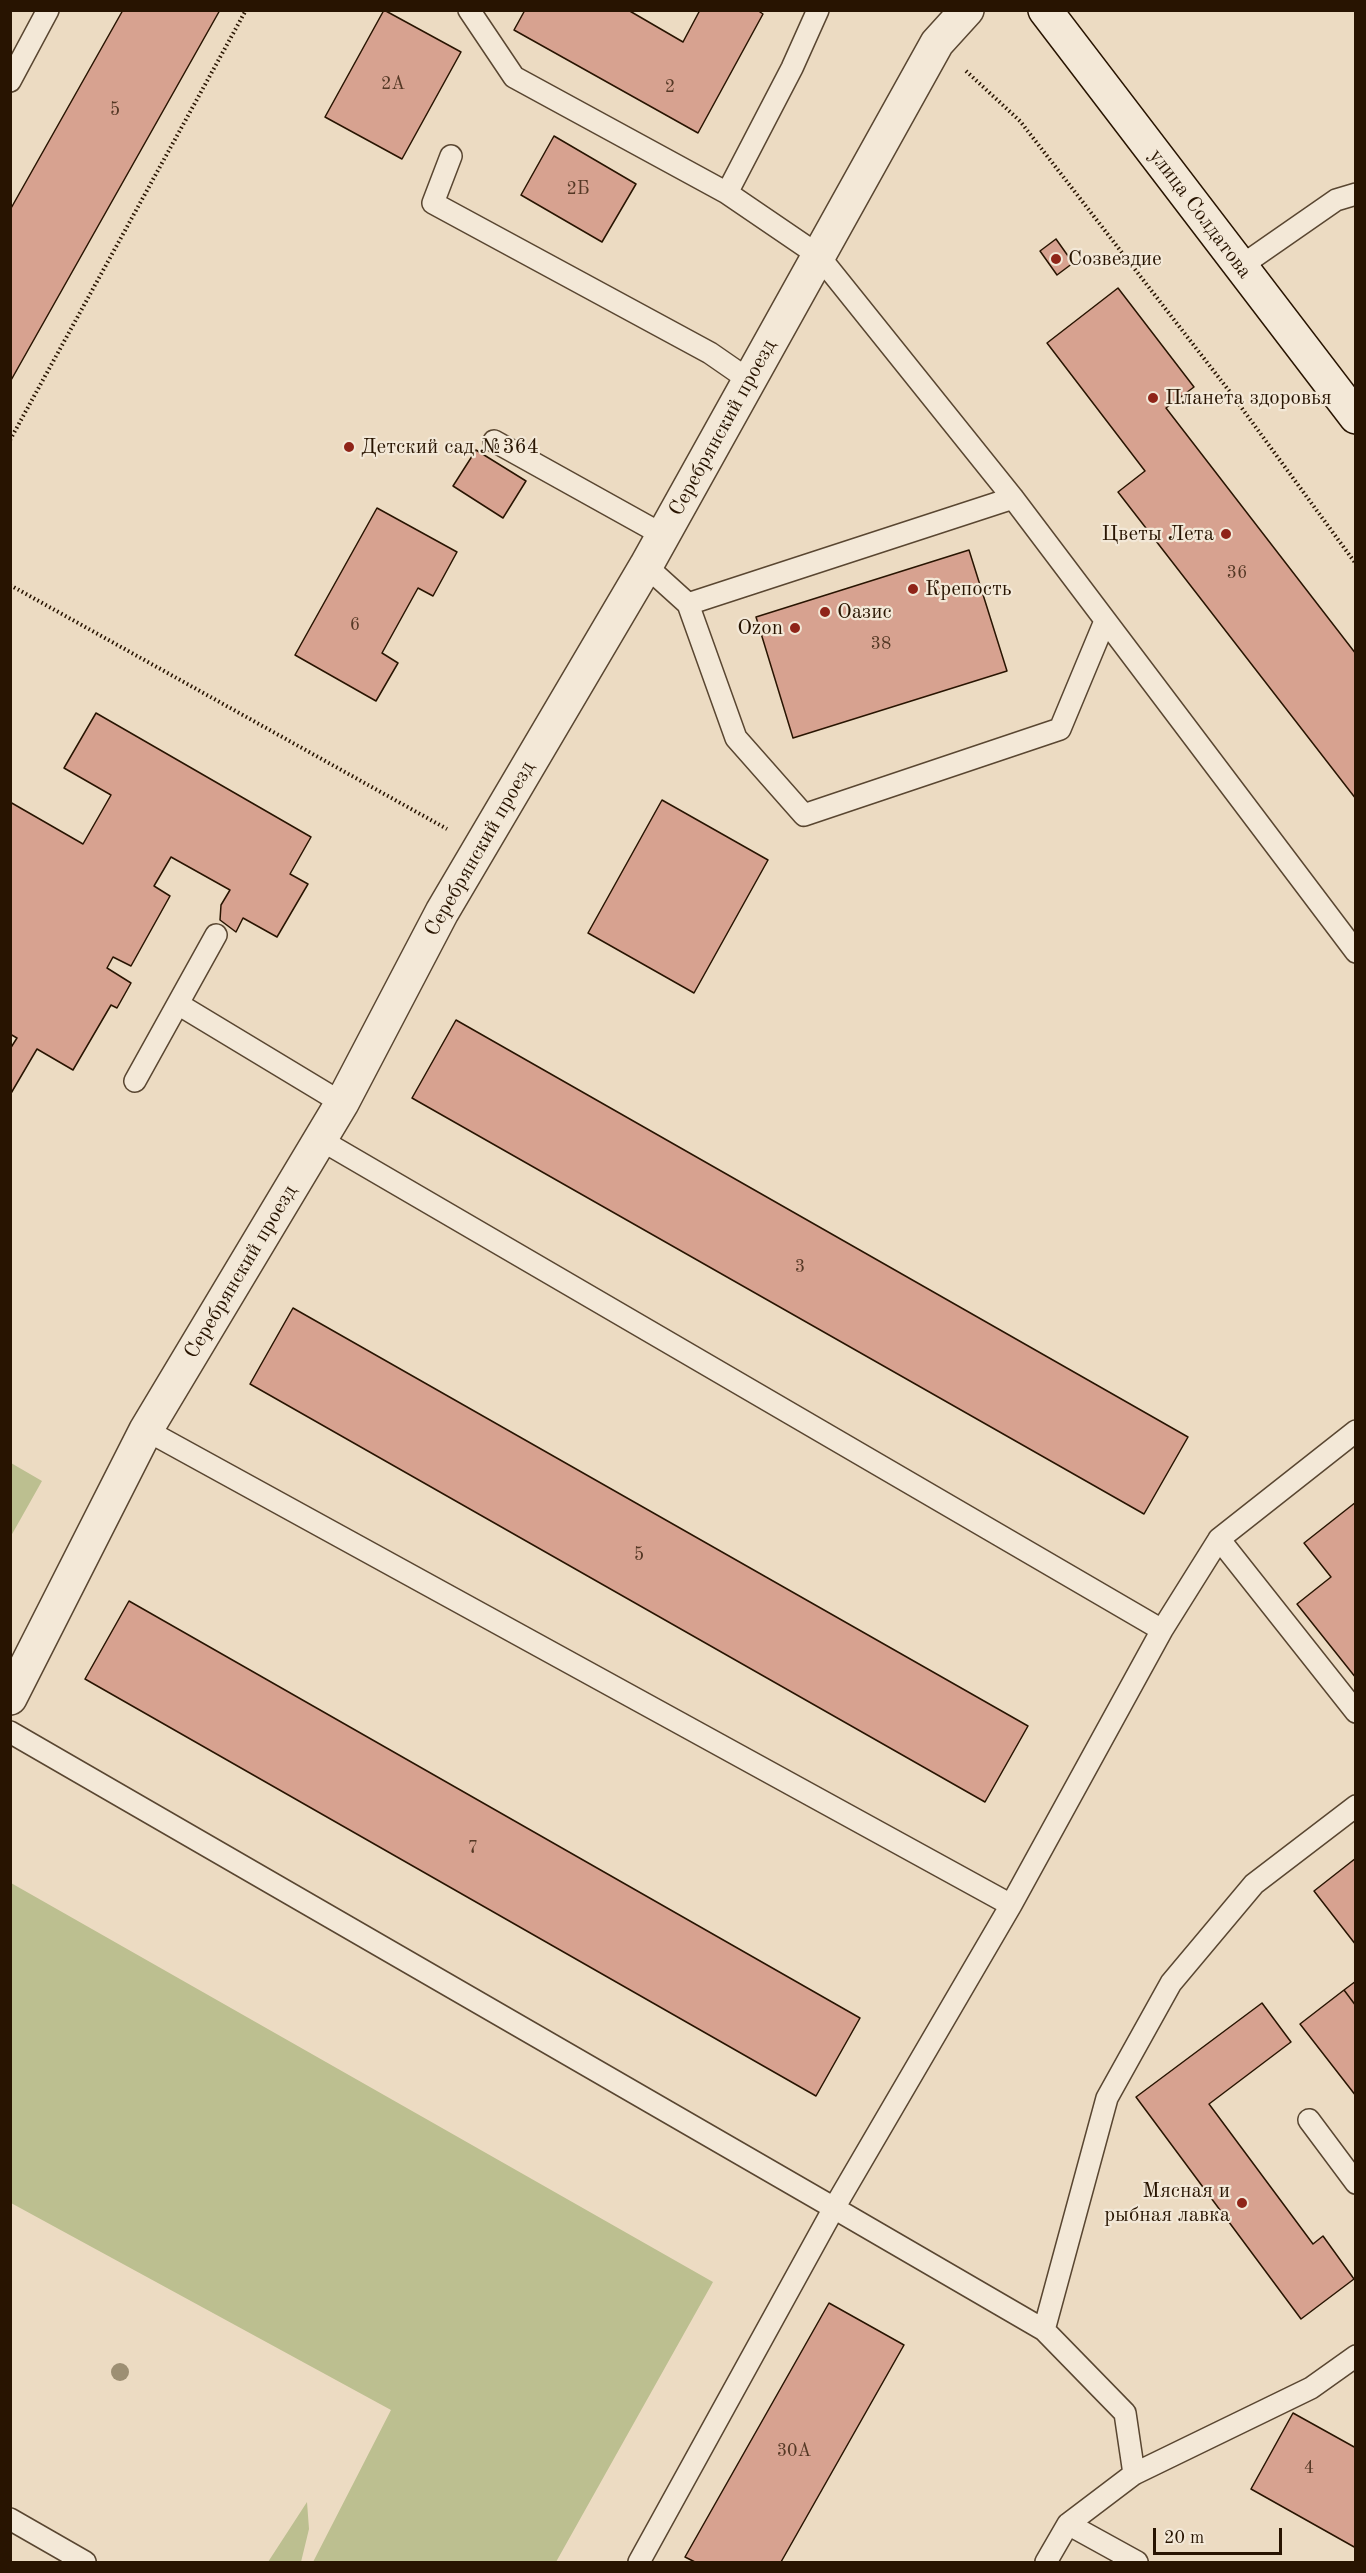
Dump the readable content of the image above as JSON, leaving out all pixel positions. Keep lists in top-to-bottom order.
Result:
{
  "streets": {
    "street": ["улица Солдатова", "Серебрянский проезд"]
  },
  "places": [
    "Созвездие",
    "Планета здоровья",
    "Детский сад №364",
    "Цветы Лета",
    "Крепость",
    "Оазис",
    "Ozon",
    "Мясная и рыбная лавка"
  ],
  "house_numbers": [
    "2А",
    "2",
    "5",
    "2Б",
    "36",
    "6",
    "38",
    "3",
    "5",
    "7",
    "30А",
    "4"
  ],
  "scale_bar": "20 m"
}
